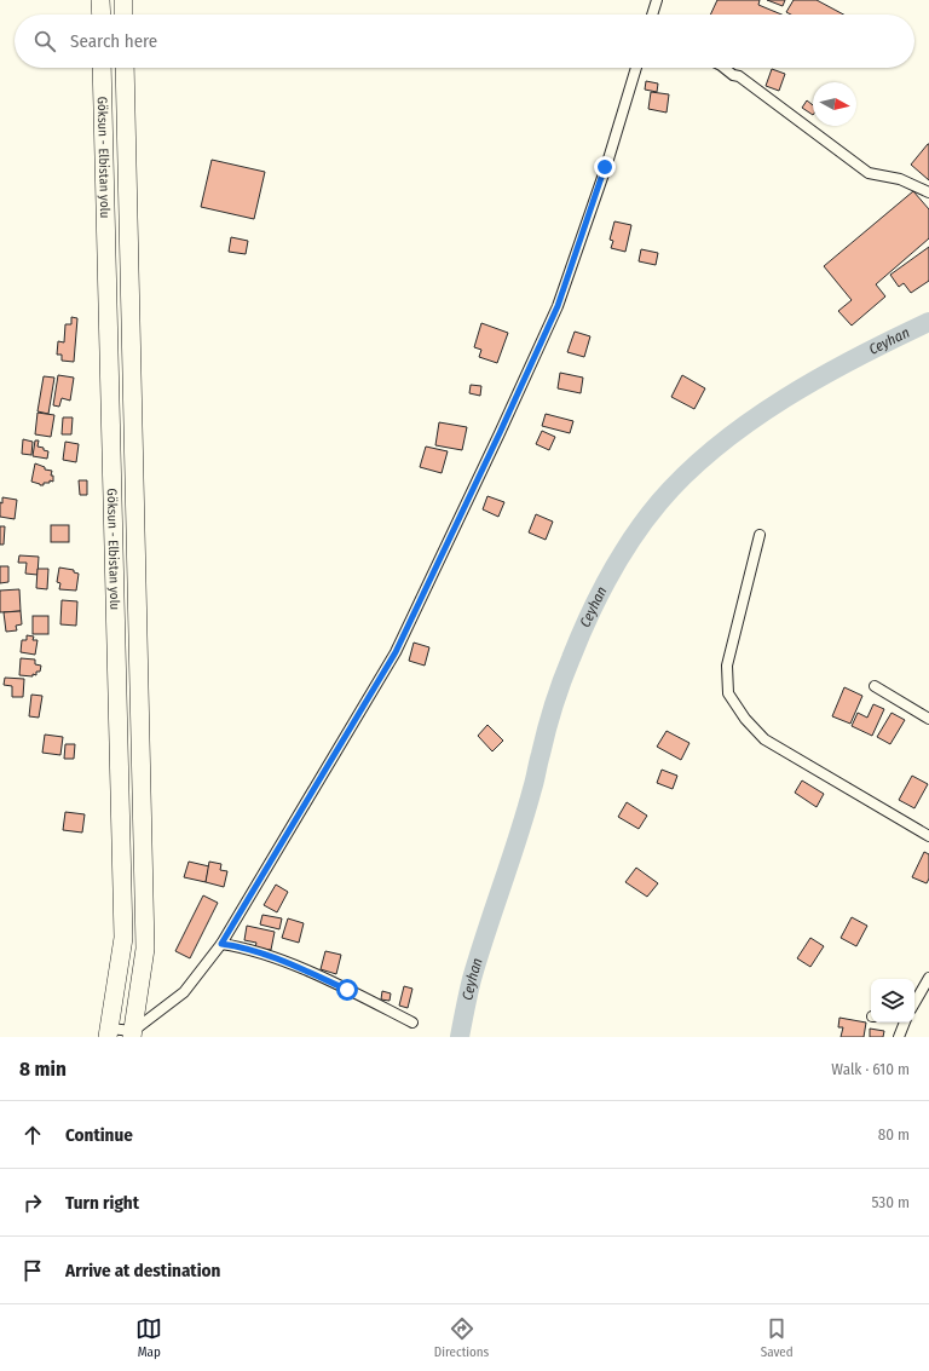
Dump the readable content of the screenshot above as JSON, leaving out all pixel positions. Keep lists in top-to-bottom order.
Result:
{
  "streets": {
    "highway": ["Göksun - Elbistan yolu"]
  },
  "water": ["Ceyhan"],
  "north": "right",
  "page": {
    "search": "Search here",
    "heading": ["8 min", "Walk · 610 m"],
    "list": [
      ["Continue", "80 m"],
      ["Turn right", "530 m"],
      "Arrive at destination"
    ],
    "nav": ["Map", "Directions", "Saved"]
  }
}
